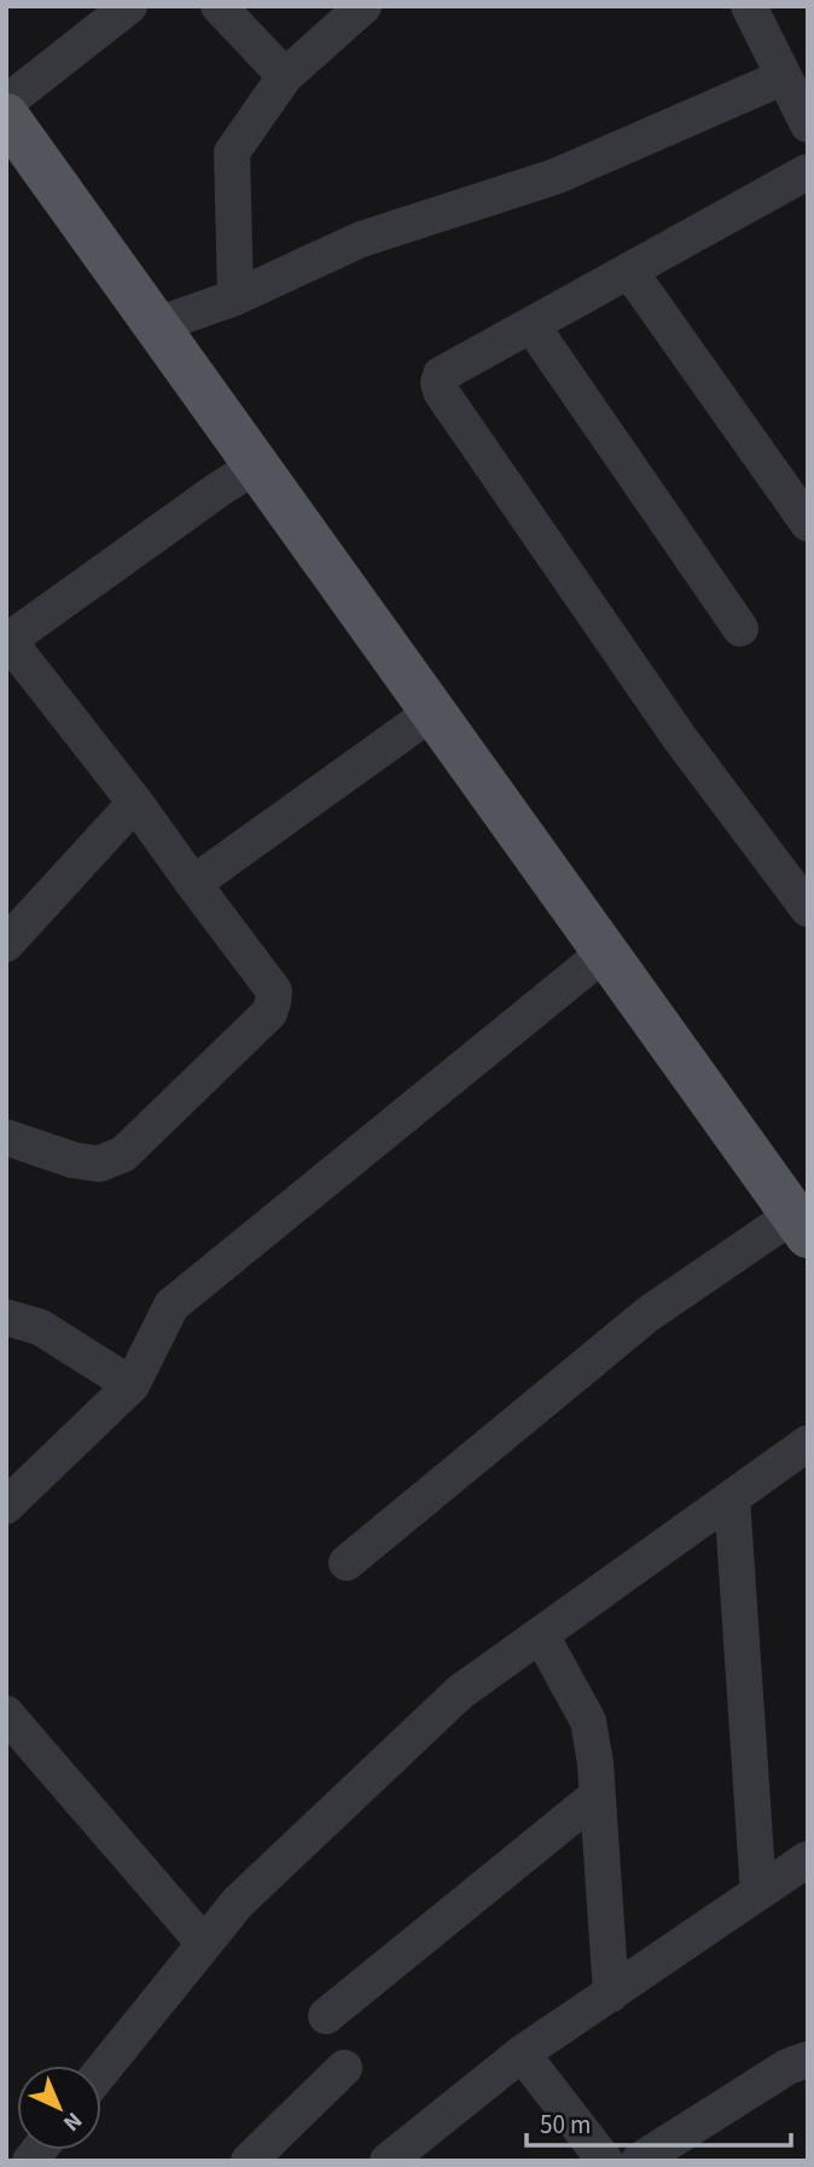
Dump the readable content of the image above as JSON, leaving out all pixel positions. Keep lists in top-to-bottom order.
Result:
{
  "scale_bar": "50 m",
  "north": "bottom right"
}
